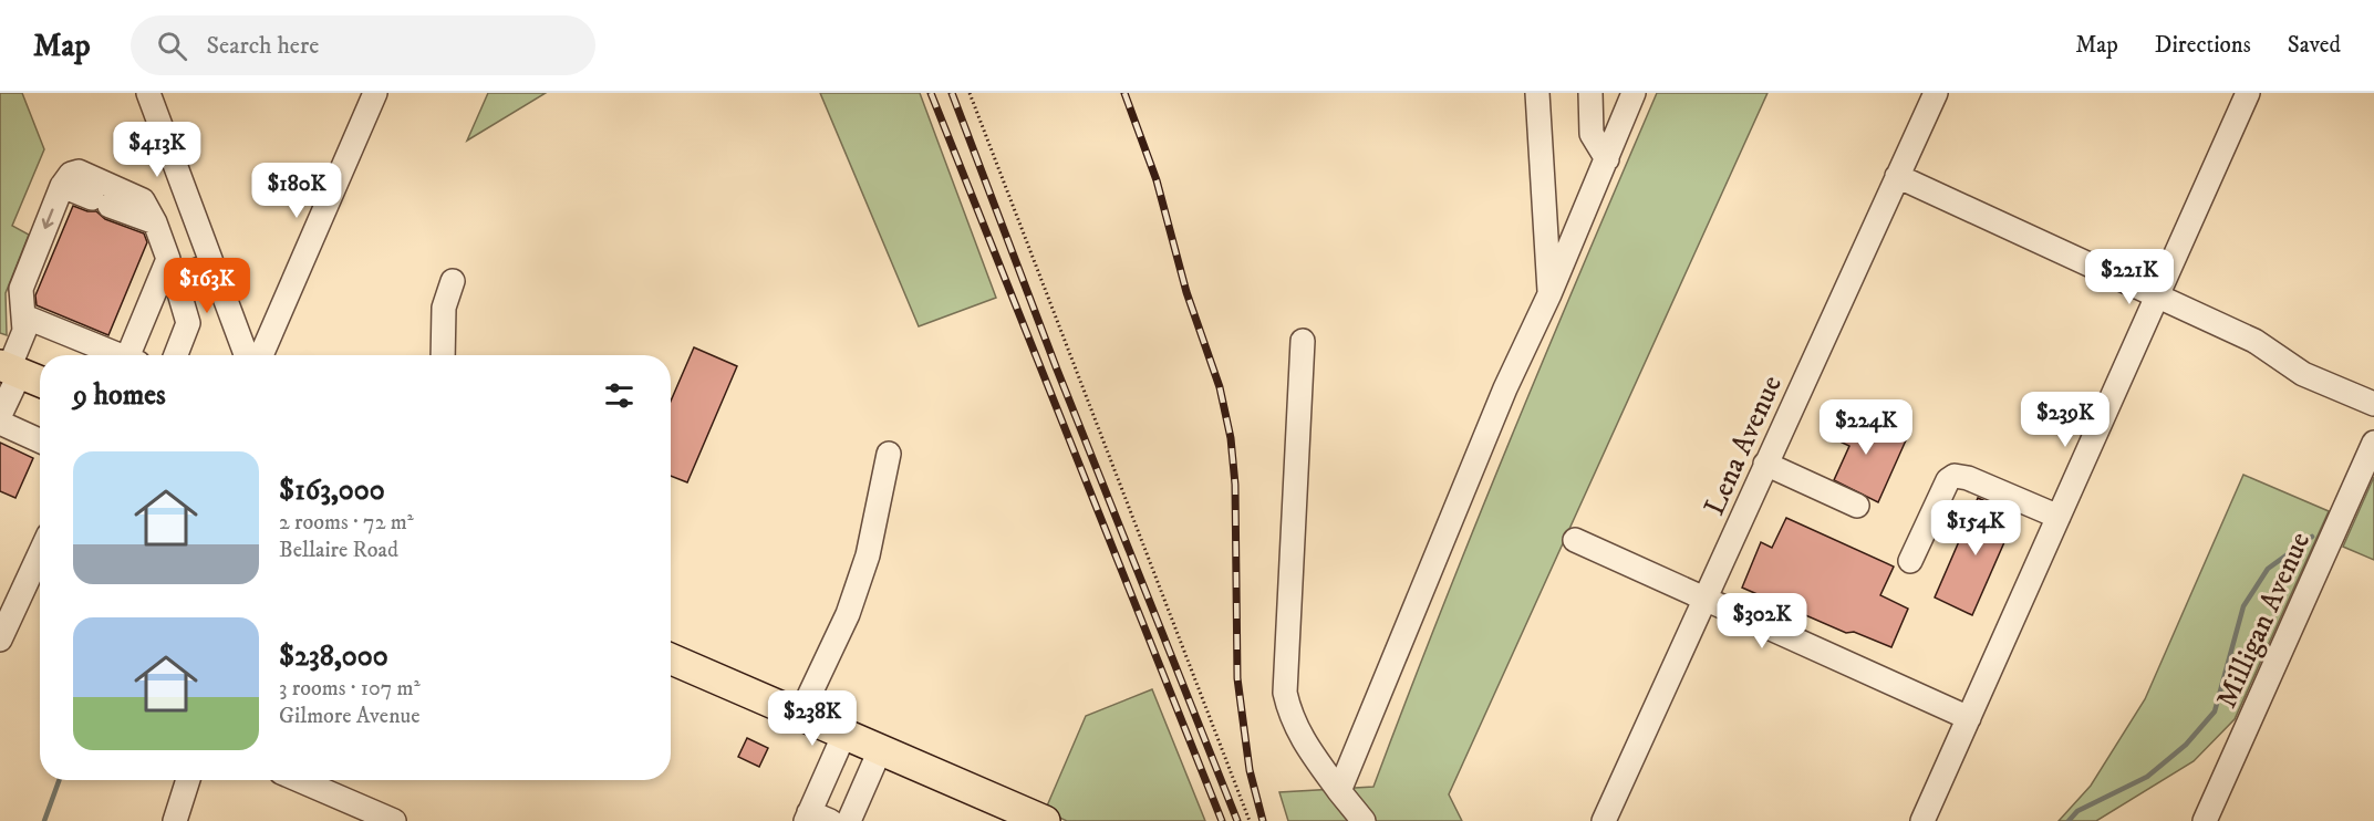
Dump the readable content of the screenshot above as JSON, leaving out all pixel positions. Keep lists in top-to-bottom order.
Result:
{
  "streets": {
    "street": ["Lena Avenue", "Milligan Avenue"]
  },
  "page": {
    "header": "Map",
    "search": "Search here",
    "nav": ["Map", "Directions", "Saved"],
    "price": [
      "$413K",
      "$180K",
      "$221K",
      "$163K",
      "$239K",
      "$224K",
      "$154K",
      "$302K",
      "$238K"
    ],
    "heading": "9 homes",
    "list": [
      {
        "name": "$163,000",
        "note": "2 rooms · 72 m² · Bellaire Road"
      },
      {
        "name": "$238,000",
        "note": "3 rooms · 107 m² · Gilmore Avenue"
      }
    ]
  }
}
